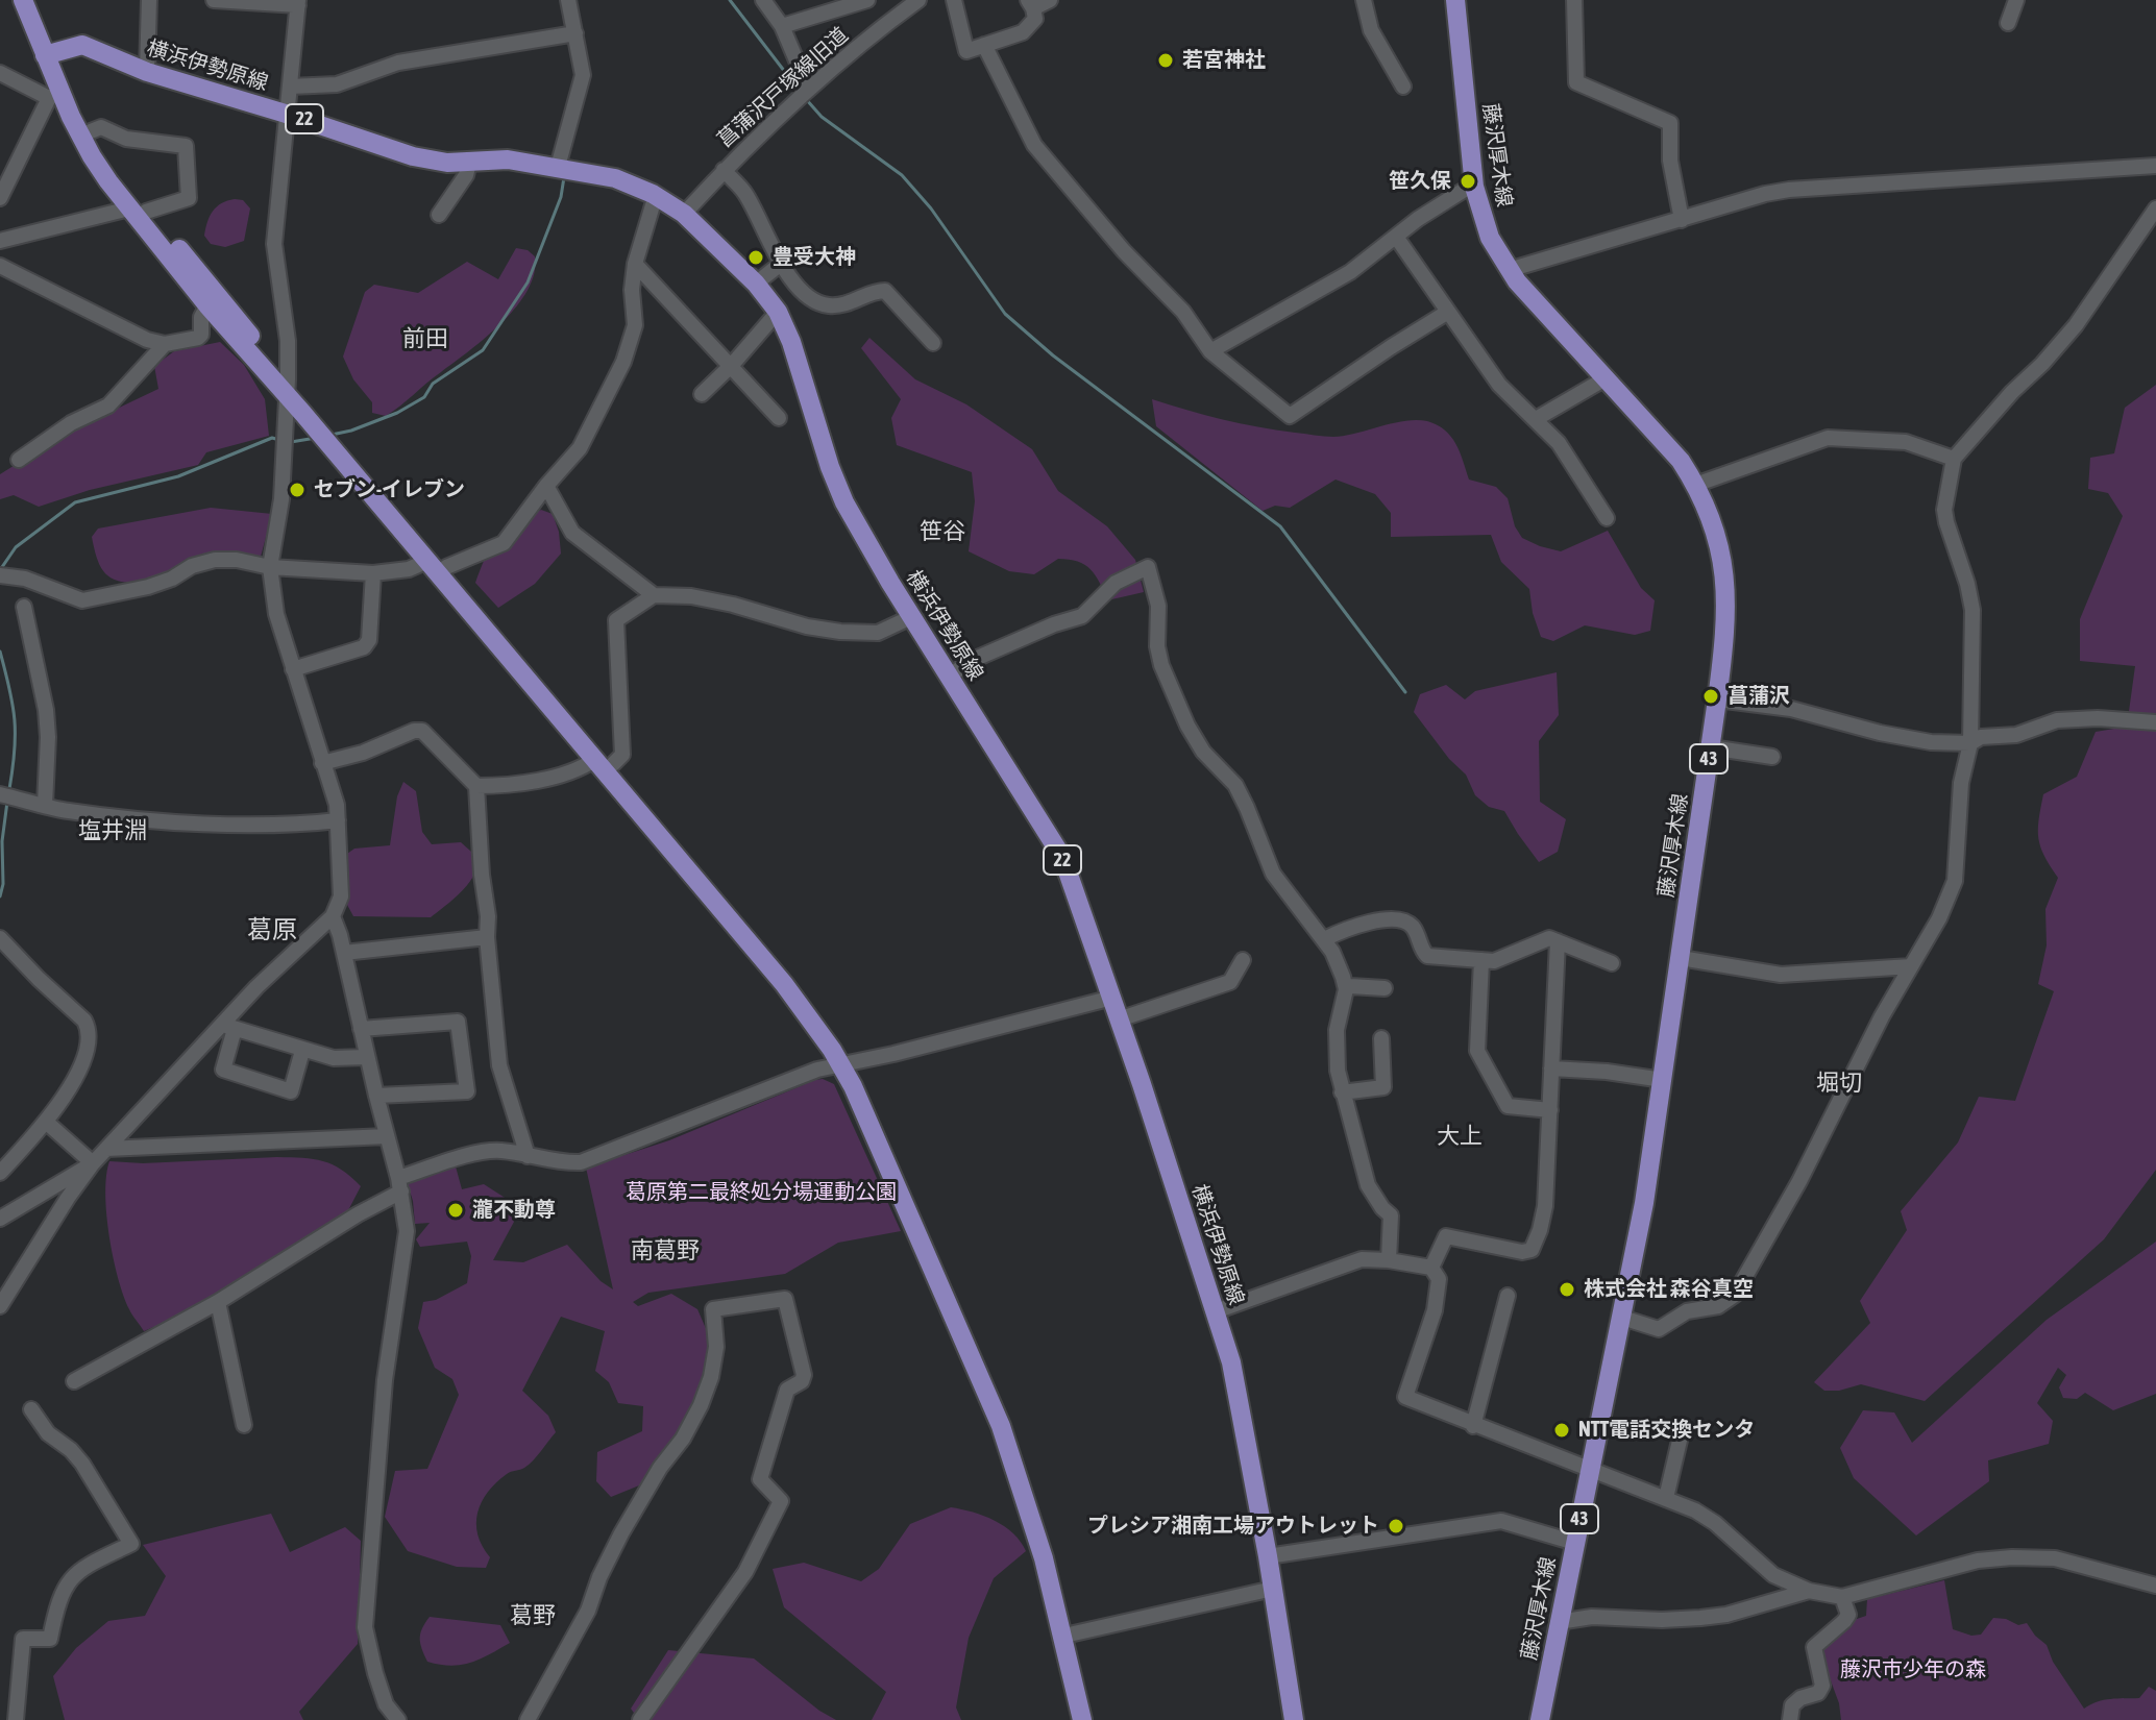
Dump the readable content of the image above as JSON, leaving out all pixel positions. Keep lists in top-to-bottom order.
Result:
{
  "streets": {
    "main road": [
      "横浜伊勢原線",
      "22",
      "藤沢厚木線",
      "43"
    ],
    "street": ["菖蒲沢戸塚線旧道"]
  },
  "crossings": [
    ["横浜伊勢原線", "菖蒲沢戸塚線旧道"]
  ],
  "districts": [
    "前田",
    "笹谷",
    "塩井淵",
    "葛原",
    "堀切",
    "大上",
    "南葛野",
    "葛野"
  ],
  "parks": ["葛原第二最終処分場運動公園", "藤沢市少年の森"],
  "places": [
    "若宮神社",
    "笹久保",
    "豊受大神",
    "セブン-イレブン",
    "菖蒲沢",
    "瀧不動尊",
    "株式会社 森谷真空",
    "NTT電話交換センタ",
    "プレシア湘南工場アウトレット"
  ]
}
